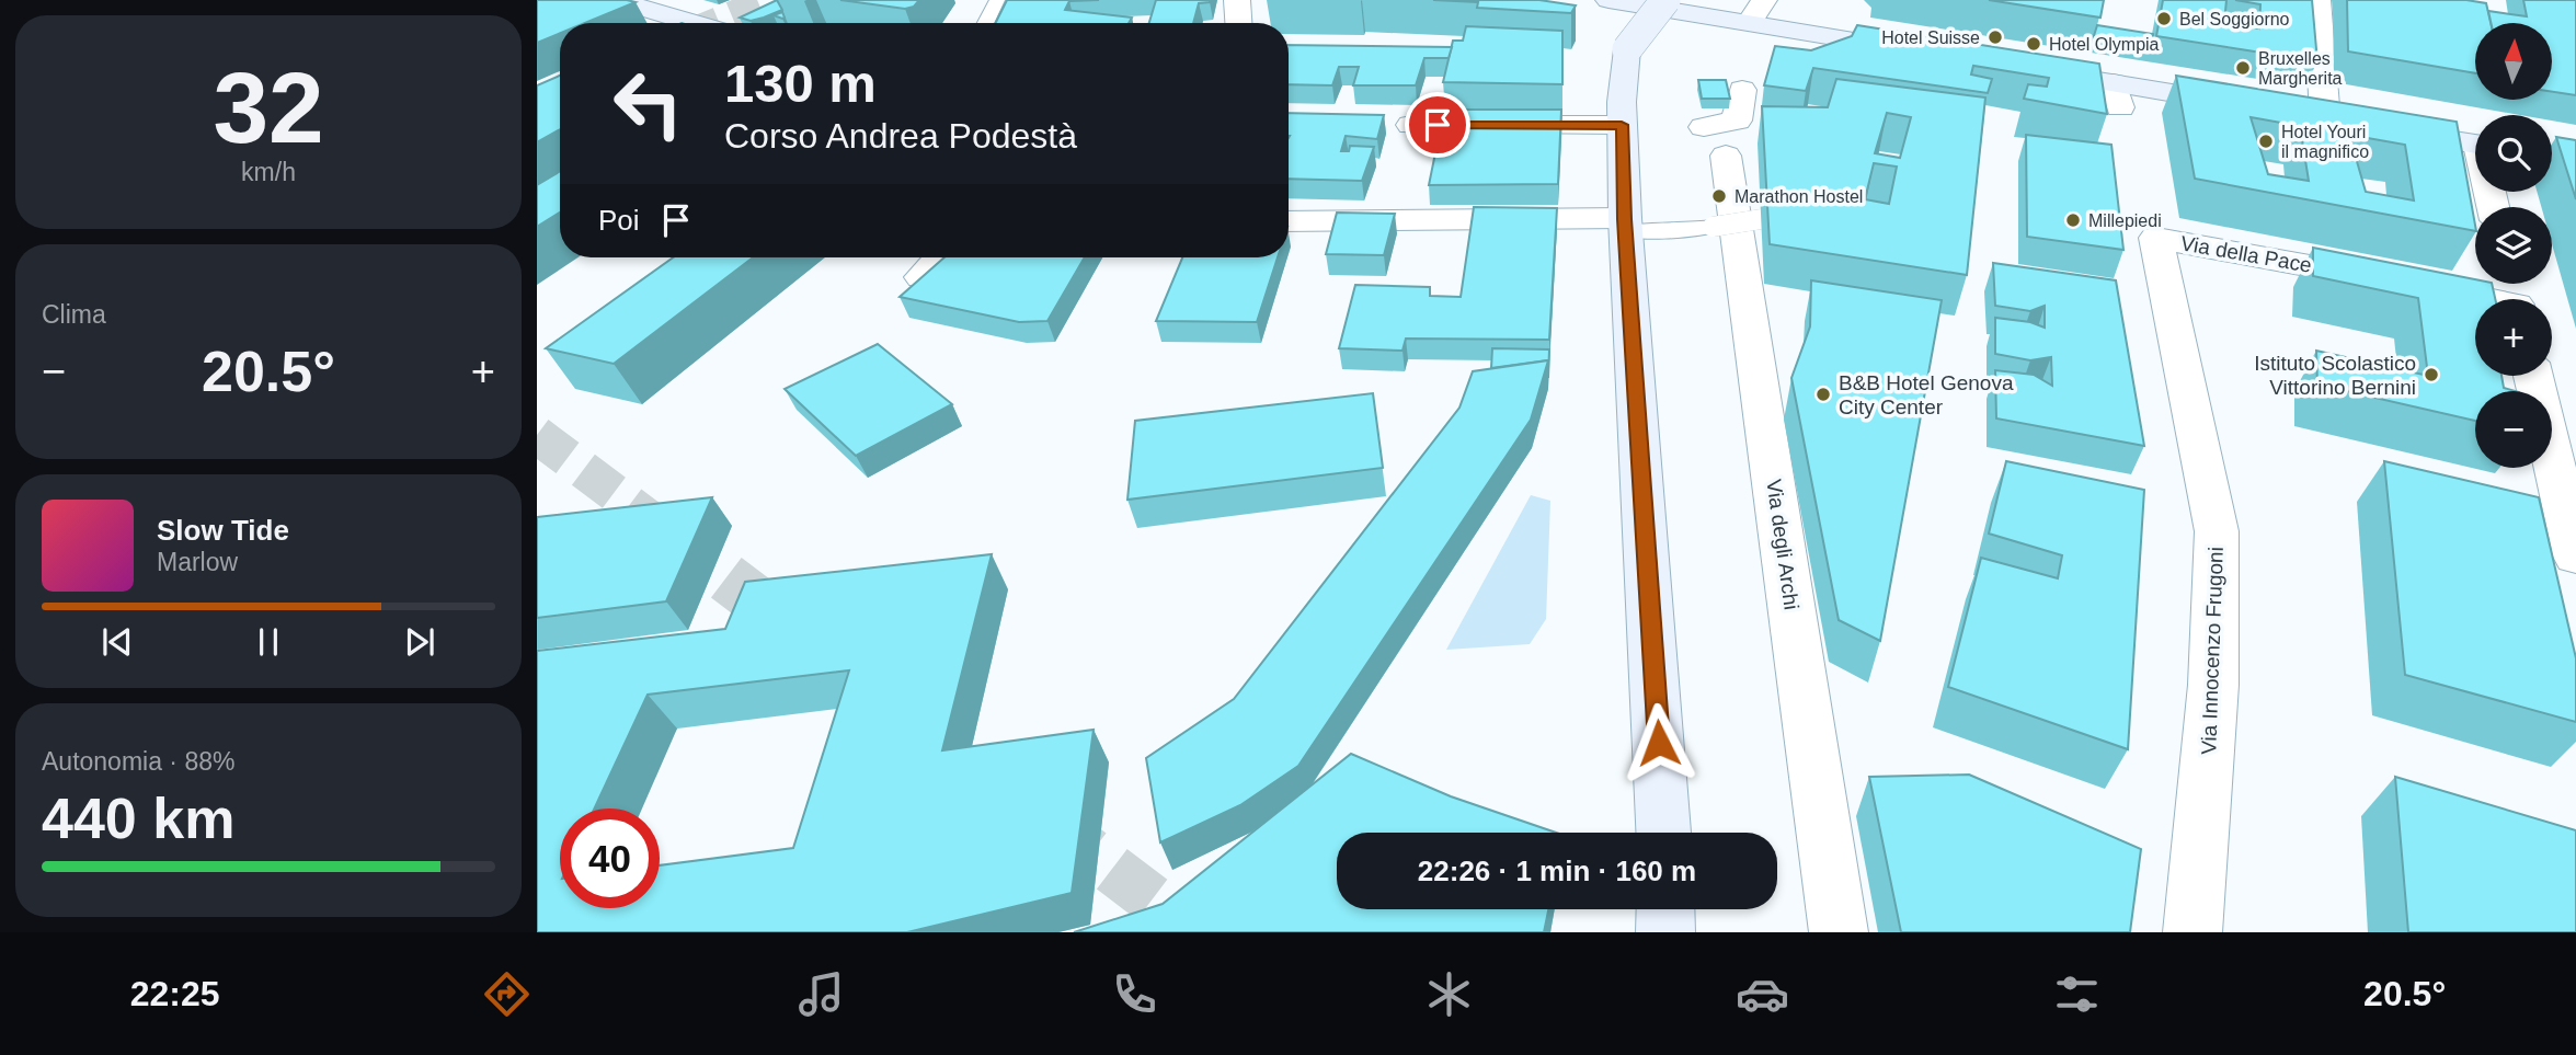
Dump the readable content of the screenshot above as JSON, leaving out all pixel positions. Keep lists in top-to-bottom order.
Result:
{
  "streets": {
    "street": ["Via della Pace", "Via degli Archi", "Via Innocenzo Frugoni"]
  },
  "crossings": [
    ["Via della Pace", "Via Innocenzo Frugoni"]
  ],
  "places": [
    "Bel Soggiorno",
    "Hotel Suisse",
    "Hotel Olympia",
    "Bruxelles Margherita",
    "Hotel Youri il magnifico",
    "Marathon Hostel",
    "Millepiedi",
    "Istituto Scolastico Vittorino Bernini",
    "B&B Hotel Genova City Center"
  ],
  "north": "top",
  "page": {
    "tile": [
      ["32", "km/h"],
      "Clima",
      ["Autonomia · 88%", "440 km"]
    ],
    "map_buttons": ["+", "−"],
    "turn": ["130 m", "Corso Andrea Podestà"],
    "then": "Poi",
    "heat": ["−", "20.5°", "+"],
    "song": ["Slow Tide", "Marlow"],
    "limit": "40",
    "trip": "22:26 · 1 min · 160 m",
    "tabs": ["22:25", "20.5°"]
  }
}
